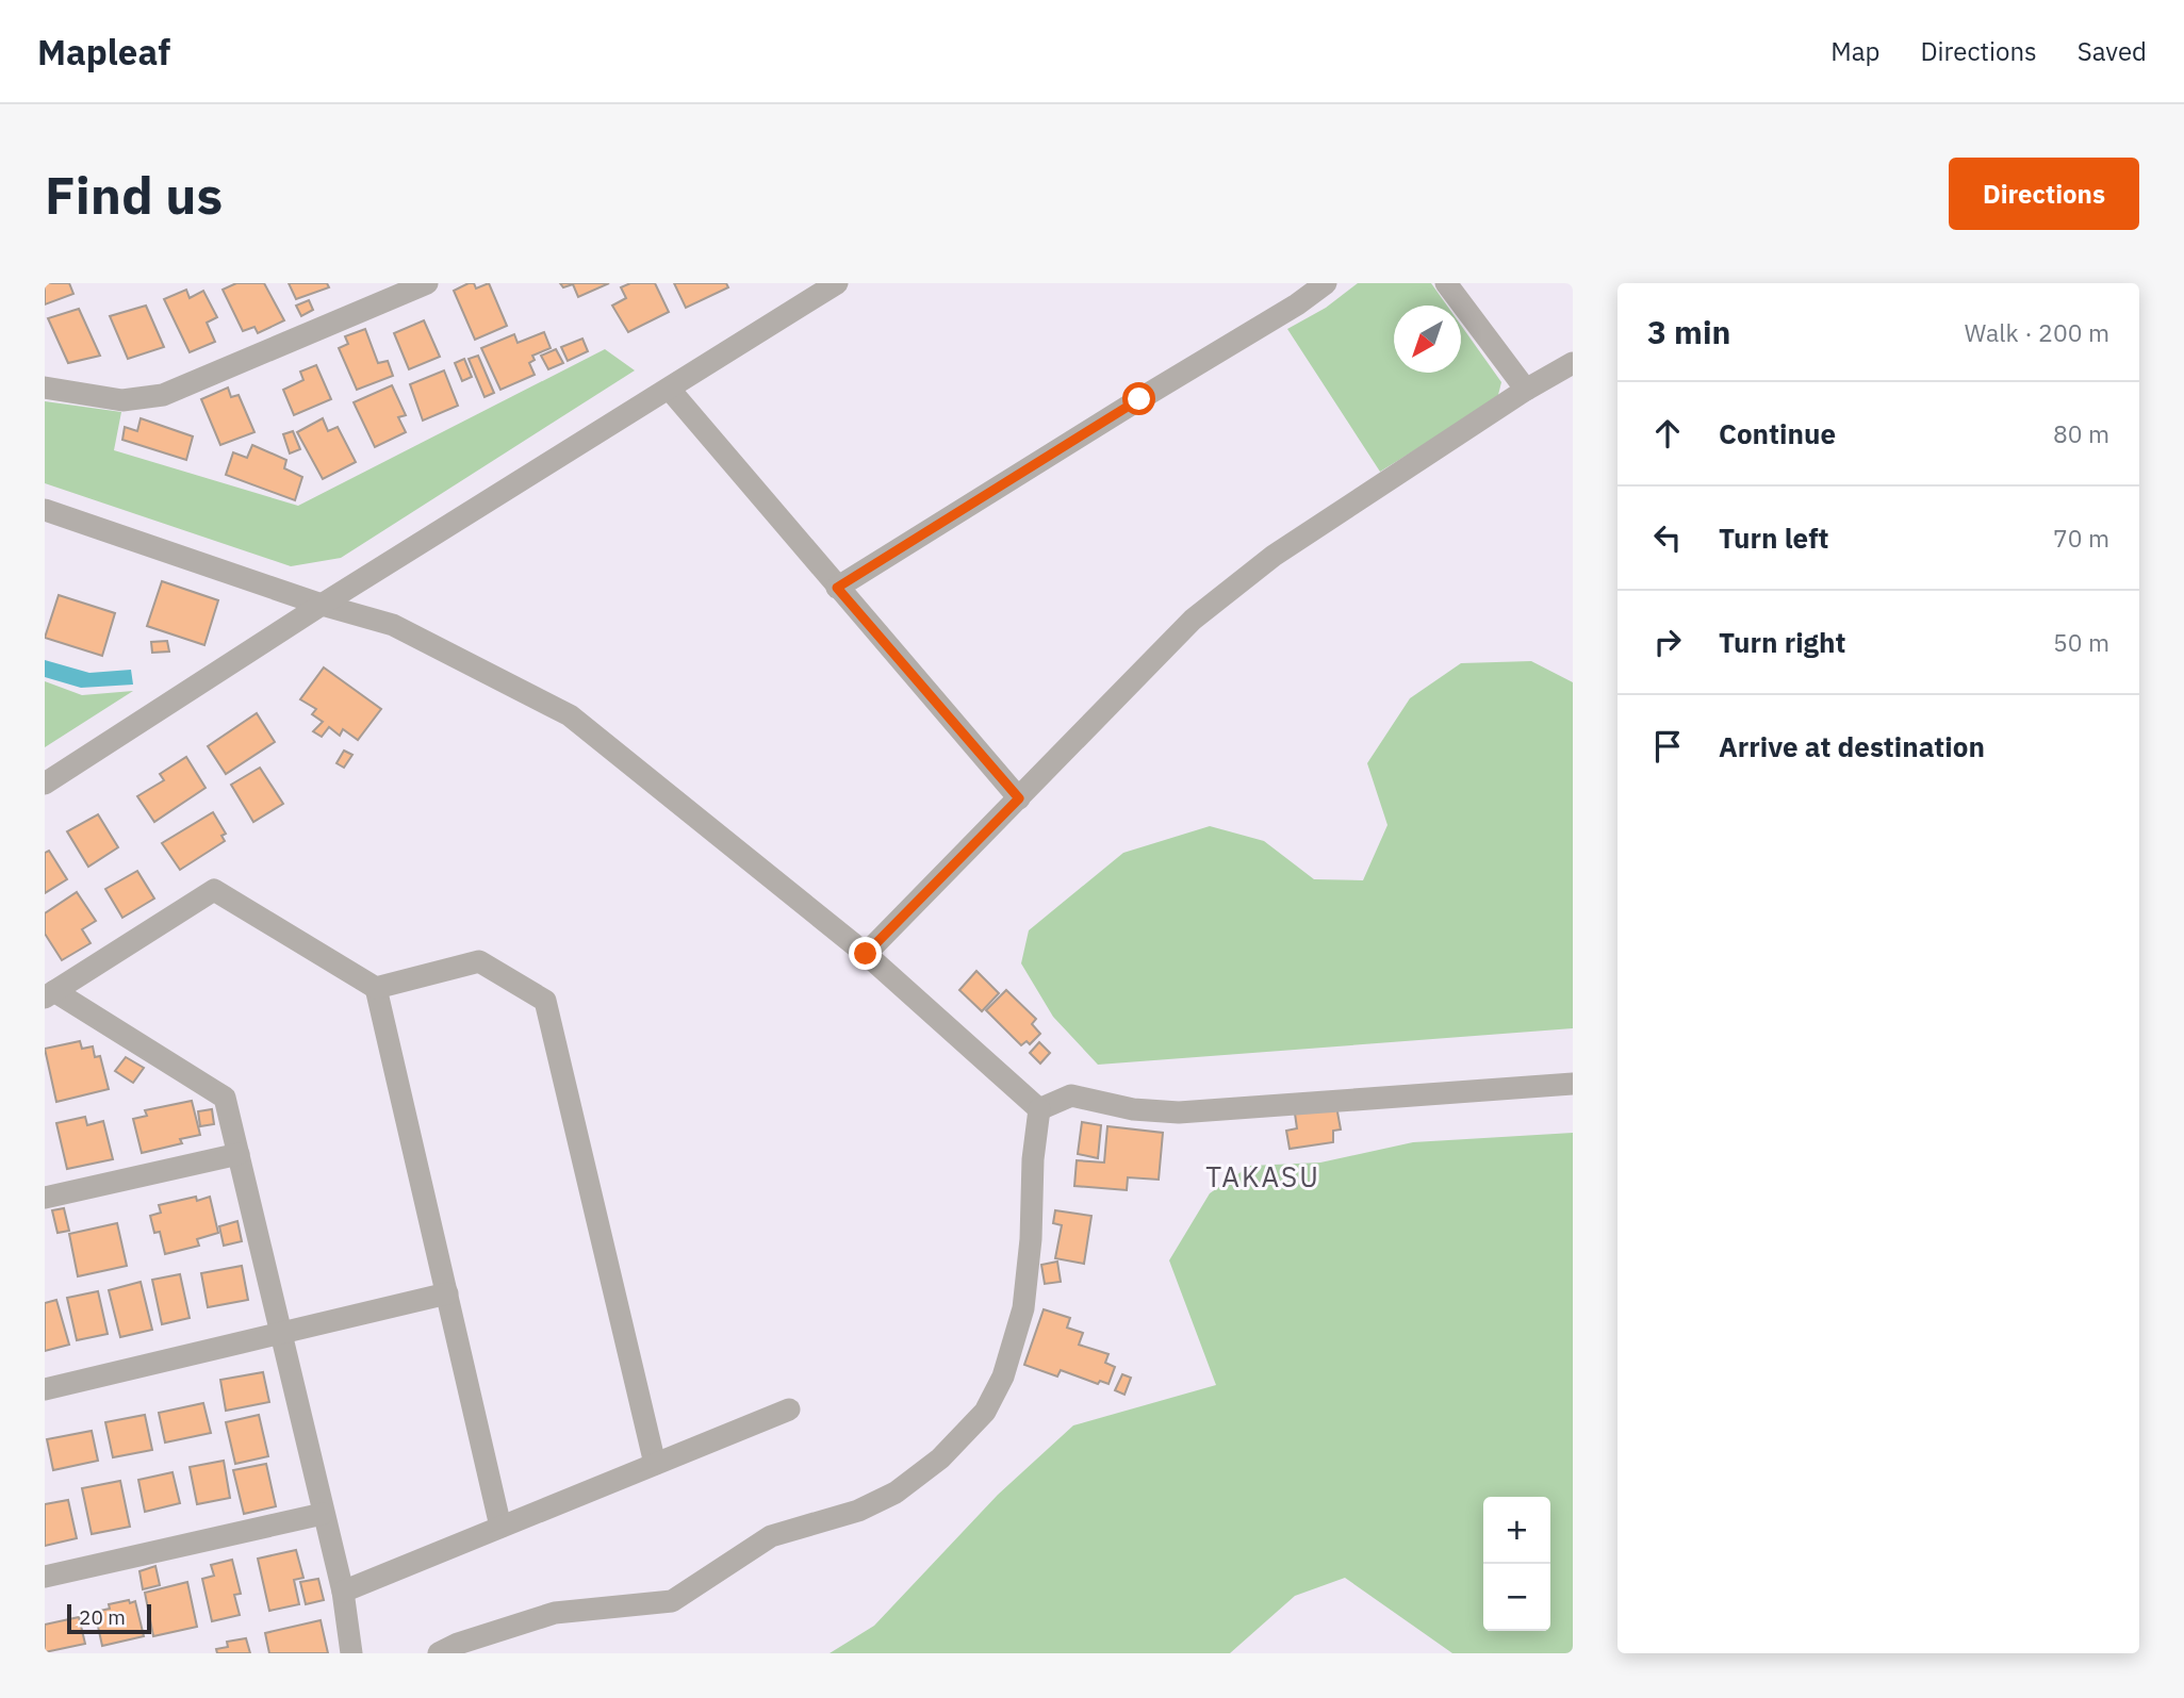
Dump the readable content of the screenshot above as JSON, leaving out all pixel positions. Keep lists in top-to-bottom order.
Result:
{
  "districts": ["TAKASU"],
  "scale_bar": "20 m",
  "north": "bottom left",
  "page": {
    "header": "Mapleaf",
    "nav": ["Map", "Directions", "Saved"],
    "buttons": "Directions",
    "title": "Find us",
    "heading": ["3 min", "Walk · 200 m"],
    "list": [
      ["Continue", "80 m"],
      ["Turn left", "70 m"],
      ["Turn right", "50 m"],
      "Arrive at destination"
    ],
    "map_buttons": ["+", "−"],
    "scale": "20 m"
  }
}
